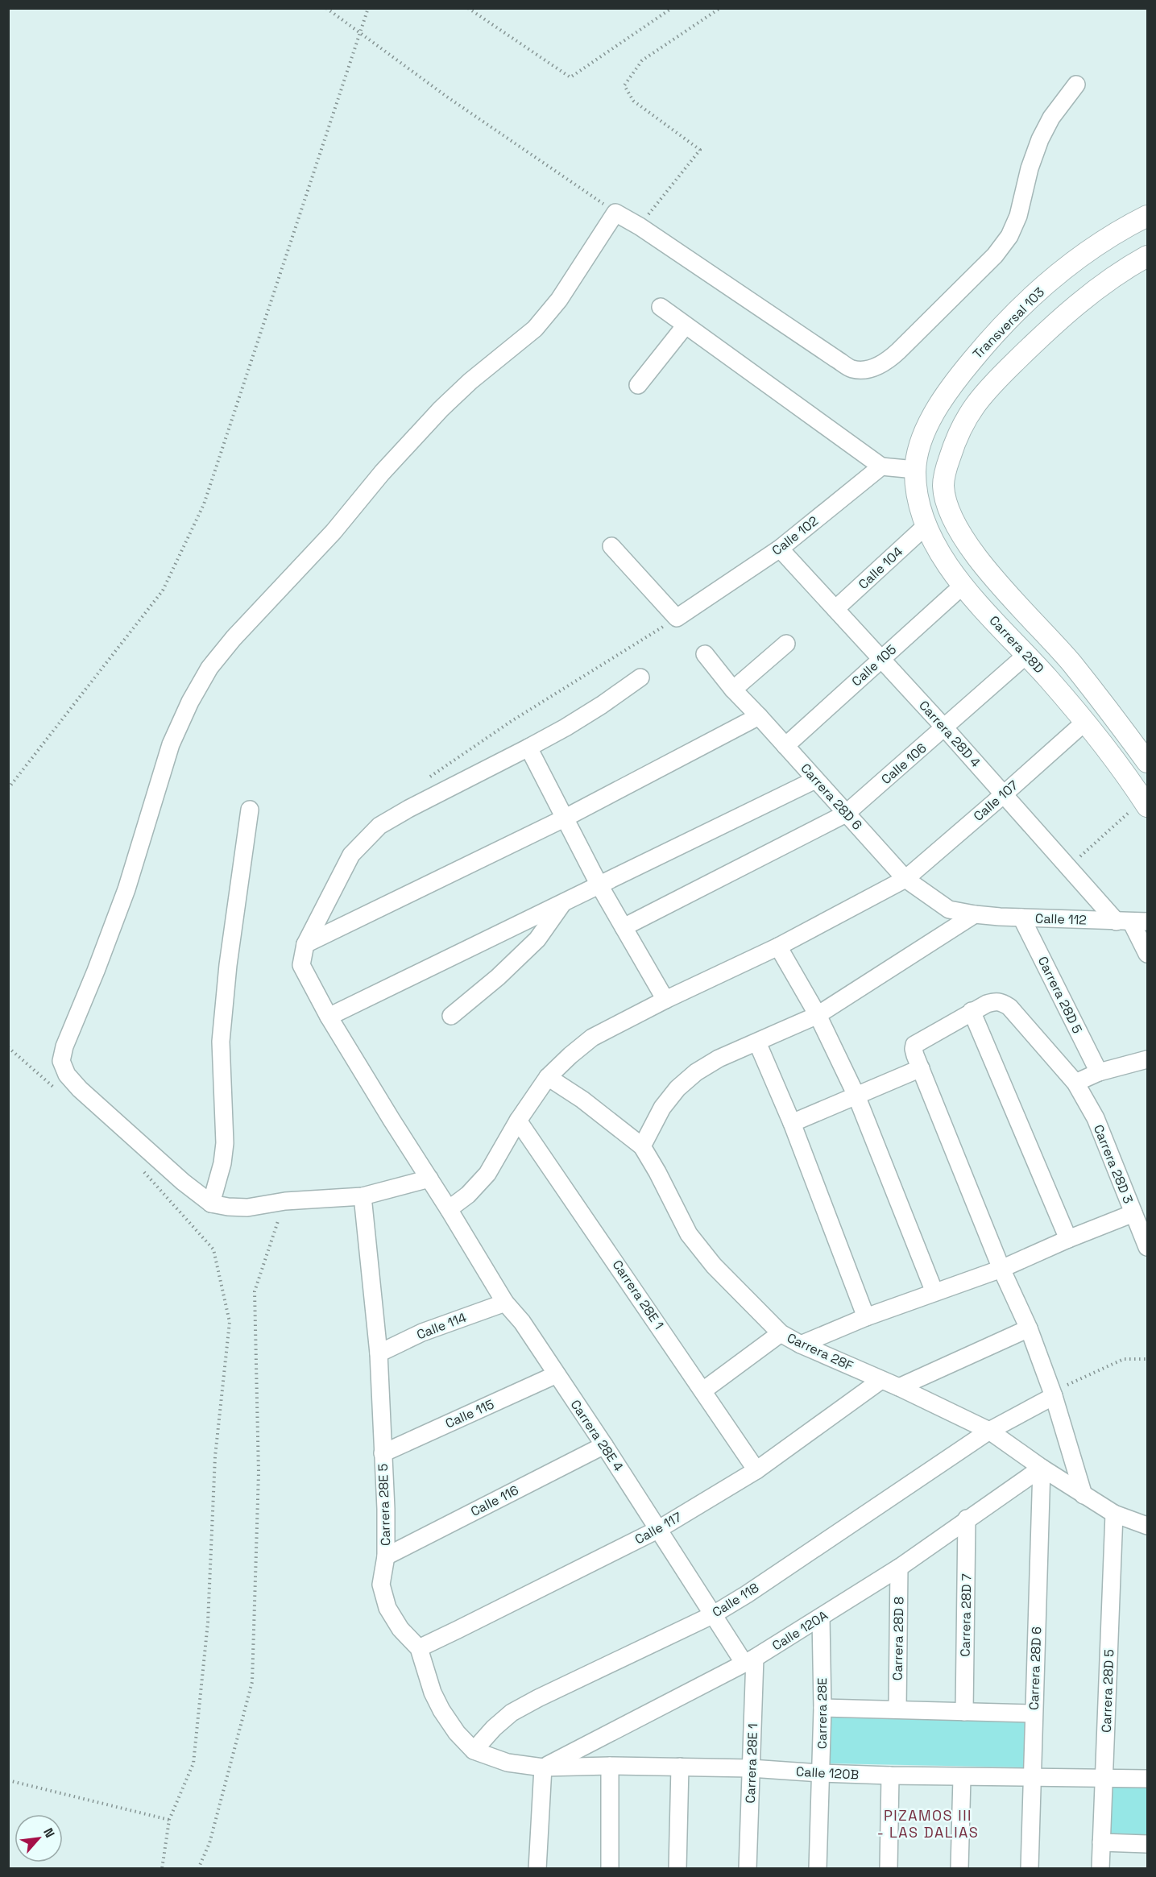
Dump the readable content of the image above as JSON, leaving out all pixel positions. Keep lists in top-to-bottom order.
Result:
{
  "streets": {
    "street": [
      "Transversal 103",
      "Calle 102",
      "Calle 104",
      "Carrera 28D",
      "Calle 105",
      "Carrera 28D 4",
      "Calle 106",
      "Carrera 28D 6",
      "Calle 107",
      "Calle 112",
      "Carrera 28D 5",
      "Carrera 28D 3",
      "Carrera 28E 1",
      "Calle 114",
      "Carrera 28F",
      "Calle 115",
      "Carrera 28E 4",
      "Calle 116",
      "Carrera 28E 5",
      "Calle 117",
      "Calle 118",
      "Carrera 28D 7",
      "Calle 120A",
      "Carrera 28D 8",
      "Carrera 28E",
      "Calle 120B"
    ]
  },
  "crossings": [
    ["Transversal 103", "Carrera 28D"],
    ["Calle 102", "Carrera 28D 4"],
    ["Calle 104", "Carrera 28D"],
    ["Calle 104", "Carrera 28D 4"],
    ["Carrera 28D", "Calle 105"],
    ["Carrera 28D", "Calle 106"],
    ["Carrera 28D", "Calle 107"],
    ["Calle 105", "Carrera 28D 4"],
    ["Calle 105", "Carrera 28D 6"],
    ["Carrera 28D 4", "Calle 106"],
    ["Carrera 28D 4", "Calle 107"],
    ["Carrera 28D 4", "Calle 112"],
    ["Calle 106", "Carrera 28D 6"],
    ["Carrera 28D 6", "Calle 107"],
    ["Carrera 28D 6", "Calle 112"],
    ["Carrera 28D 6", "Carrera 28F"],
    ["Carrera 28D 6", "Calle 120A"],
    ["Carrera 28D 6", "Calle 120B"],
    ["Calle 107", "Carrera 28E 1"],
    ["Calle 107", "Carrera 28F"],
    ["Calle 107", "Carrera 28E 4"],
    ["Calle 112", "Carrera 28D 5"],
    ["Carrera 28D 5", "Carrera 28F"],
    ["Carrera 28D 5", "Calle 120B"],
    ["Carrera 28E 1", "Carrera 28E 4"],
    ["Carrera 28E 1", "Calle 117"],
    ["Carrera 28E 1", "Calle 120A"],
    ["Carrera 28E 1", "Calle 120B"],
    ["Calle 114", "Carrera 28E 4"],
    ["Calle 114", "Carrera 28E 5"],
    ["Carrera 28F", "Calle 117"],
    ["Carrera 28F", "Calle 118"],
    ["Carrera 28F", "Calle 120A"],
    ["Calle 115", "Carrera 28E 4"],
    ["Calle 115", "Carrera 28E 5"],
    ["Carrera 28E 4", "Calle 116"],
    ["Carrera 28E 4", "Calle 117"],
    ["Carrera 28E 4", "Calle 118"],
    ["Carrera 28E 4", "Calle 120A"],
    ["Calle 116", "Carrera 28E 5"],
    ["Carrera 28E 5", "Calle 117"],
    ["Carrera 28E 5", "Calle 118"],
    ["Carrera 28E 5", "Calle 120B"],
    ["Carrera 28D 7", "Calle 120A"],
    ["Calle 120A", "Carrera 28D 8"],
    ["Calle 120A", "Carrera 28E"],
    ["Calle 120A", "Calle 120B"],
    ["Carrera 28E", "Calle 120B"]
  ],
  "districts": ["PIZAMOS III - LAS DALIAS"],
  "north": "top right"
}
